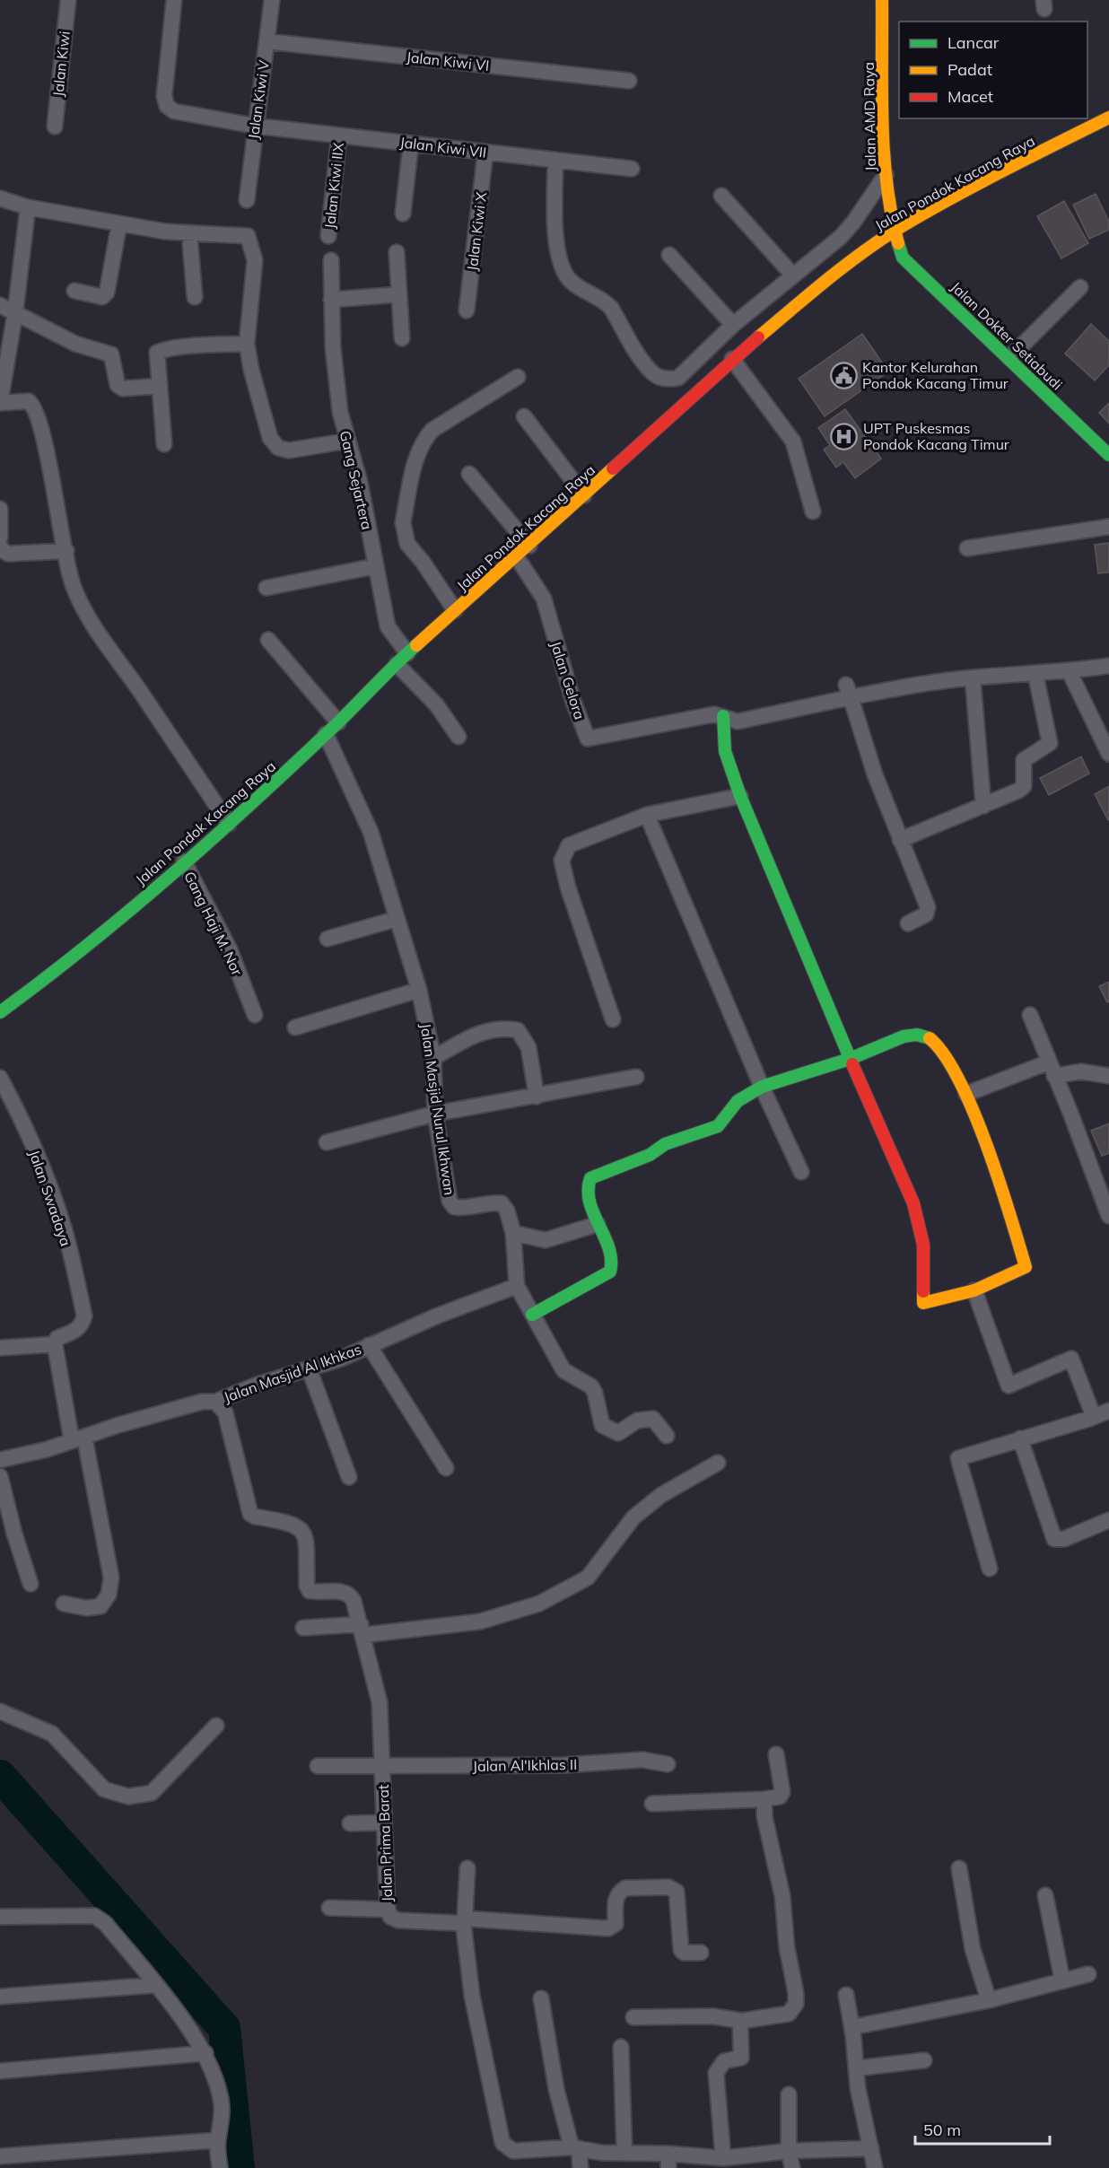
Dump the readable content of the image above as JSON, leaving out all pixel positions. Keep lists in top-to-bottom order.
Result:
{
  "streets": {
    "street": [
      "Jalan Kiwi VI",
      "Jalan Kiwi",
      "Jalan Kiwi V",
      "Jalan AMD Raya",
      "Jalan Kiwi VII",
      "Jalan Pondok Kacang Raya",
      "Jalan Kiwi IIX",
      "Jalan Kiwi X",
      "Jalan Dokter Setiabudi",
      "Gang Sejartera",
      "Jalan Gelora",
      "Gang Haji M. Nor",
      "Jalan Masjid Nurul Ikhwan",
      "Jalan Swadaya",
      "Jalan Masjid Al Ikhkas",
      "Jalan Al'Ikhlas II",
      "Jalan Prima Barat"
    ]
  },
  "crossings": [
    ["Jalan Kiwi VI", "Jalan Kiwi V"],
    ["Jalan Kiwi V", "Jalan Kiwi VII"],
    ["Jalan AMD Raya", "Jalan Pondok Kacang Raya"],
    ["Jalan AMD Raya", "Jalan Dokter Setiabudi"],
    ["Jalan Kiwi VII", "Jalan Kiwi IIX"],
    ["Jalan Kiwi VII", "Jalan Kiwi X"],
    ["Jalan Pondok Kacang Raya", "Jalan Dokter Setiabudi"],
    ["Jalan Pondok Kacang Raya", "Gang Sejartera"],
    ["Jalan Pondok Kacang Raya", "Jalan Gelora"],
    ["Jalan Pondok Kacang Raya", "Gang Haji M. Nor"],
    ["Jalan Pondok Kacang Raya", "Jalan Masjid Nurul Ikhwan"],
    ["Jalan Masjid Nurul Ikhwan", "Jalan Masjid Al Ikhkas"],
    ["Jalan Masjid Al Ikhkas", "Jalan Prima Barat"],
    ["Jalan Al'Ikhlas II", "Jalan Prima Barat"]
  ],
  "places": {
    "public building": ["Kantor Kelurahan Pondok Kacang Timur"],
    "hospital": ["UPT Puskesmas Pondok Kacang Timur"]
  },
  "legend": ["Lancar", "Padat", "Macet"],
  "scale_bar": "50 m"
}
